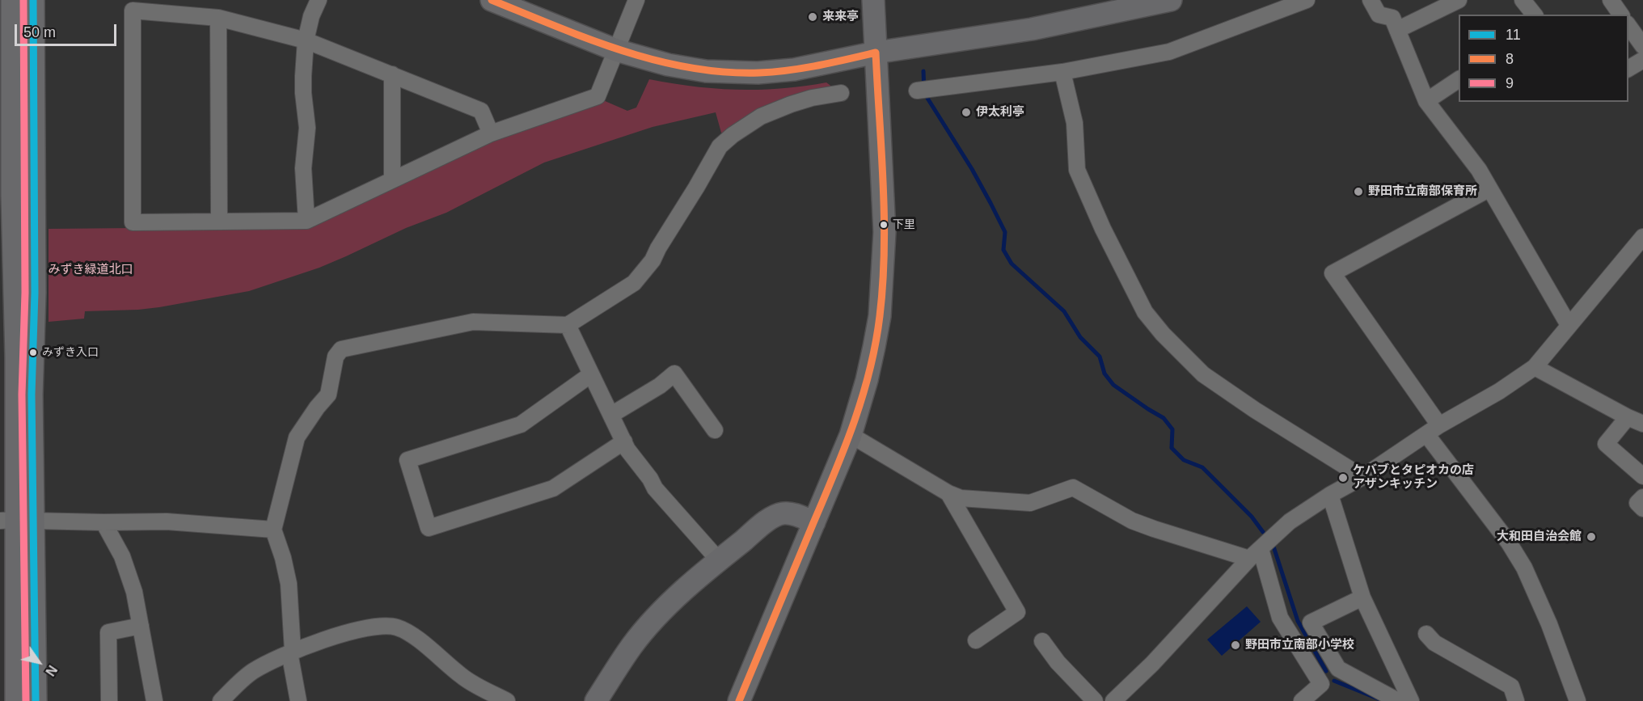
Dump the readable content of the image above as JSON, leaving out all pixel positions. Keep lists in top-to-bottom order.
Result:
{
  "parks": ["みずき緑道北口"],
  "places": [
    "来来亭",
    "伊太利亭",
    "野田市立南部保育所",
    "下里",
    "みずき入口",
    "ケバブとタピオカの店 アザンキッチン",
    "大和田自治会館",
    "野田市立南部小学校"
  ],
  "lines": ["transit line 11", "transit line 8", "transit line 9"],
  "legend": ["11", "8", "9"],
  "scale_bar": "50 m",
  "north": "bottom right"
}
